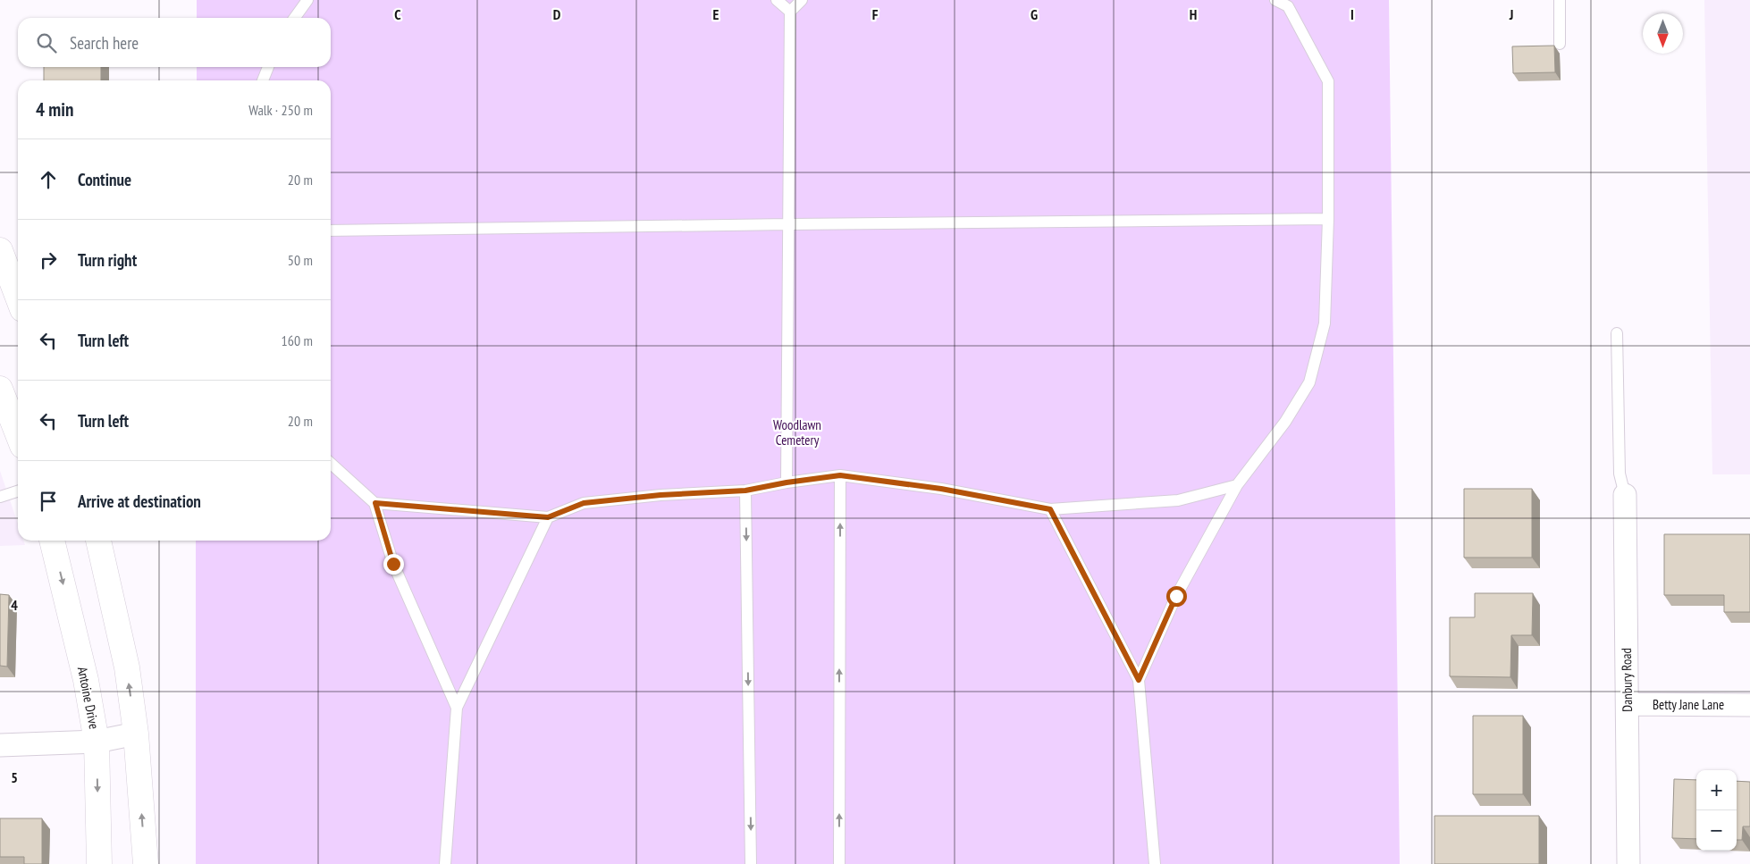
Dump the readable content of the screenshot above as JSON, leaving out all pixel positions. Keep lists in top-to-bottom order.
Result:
{
  "streets": {
    "main road": ["Antoine Drive"],
    "street": ["Danbury Road", "Betty Jane Lane"]
  },
  "crossings": [
    ["Danbury Road", "Betty Jane Lane"]
  ],
  "parks": ["Woodlawn Cemetery"],
  "north": "bottom",
  "page": {
    "search": "Search here",
    "heading": ["4 min", "Walk · 250 m"],
    "list": [
      ["Continue", "20 m"],
      ["Turn right", "50 m"],
      ["Turn left", "160 m"],
      ["Turn left", "20 m"],
      "Arrive at destination"
    ],
    "map_buttons": ["+", "−"]
  },
  "grid": {
    "columns": [
      "C",
      "D",
      "E",
      "F",
      "G",
      "H",
      "I",
      "J"
    ],
    "rows": ["4", "5"]
  }
}
